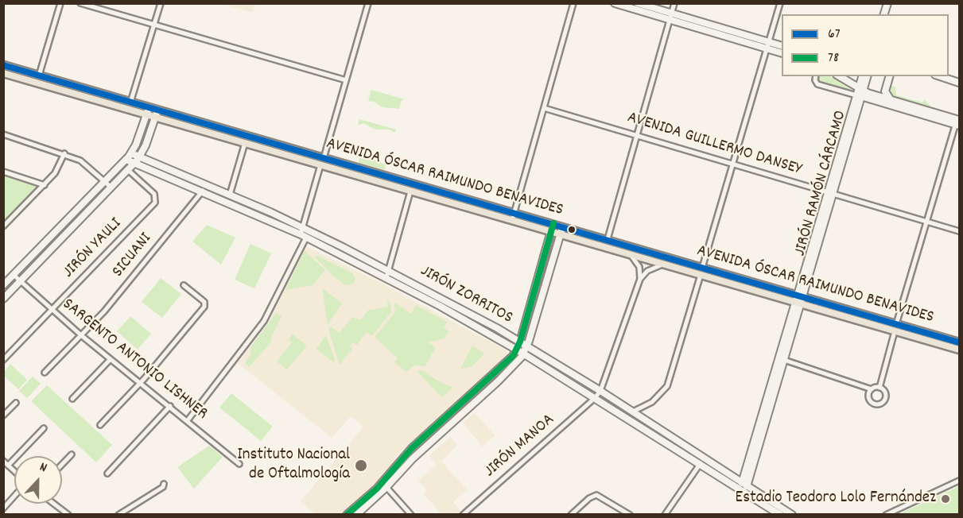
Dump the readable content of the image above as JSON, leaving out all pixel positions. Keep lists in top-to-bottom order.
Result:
{
  "streets": {
    "main road": ["AVENIDA ÓSCAR RAIMUNDO BENAVIDES", "JIRÓN RAMÓN CÁRCAMO", "JIRÓN ZORRITOS"],
    "street": [
      "AVENIDA GUILLERMO DANSEY",
      "JIRÓN YAULI",
      "SICUANI",
      "SARGENTO ANTONIO LISHNER",
      "JIRÓN MANOA"
    ]
  },
  "crossings": [
    ["AVENIDA GUILLERMO DANSEY", "JIRÓN RAMÓN CÁRCAMO"],
    ["AVENIDA ÓSCAR RAIMUNDO BENAVIDES", "JIRÓN RAMÓN CÁRCAMO"],
    ["JIRÓN RAMÓN CÁRCAMO", "JIRÓN ZORRITOS"],
    ["JIRÓN YAULI", "SARGENTO ANTONIO LISHNER"],
    ["SICUANI", "JIRÓN ZORRITOS"],
    ["SICUANI", "SARGENTO ANTONIO LISHNER"],
    ["JIRÓN ZORRITOS", "JIRÓN MANOA"]
  ],
  "places": ["Instituto Nacional de Oftalmología", "Estadio Teodoro Lolo Fernández"],
  "lines": ["transit line 67", "transit line 78"],
  "legend": ["67", "78"],
  "north": "top"
}
